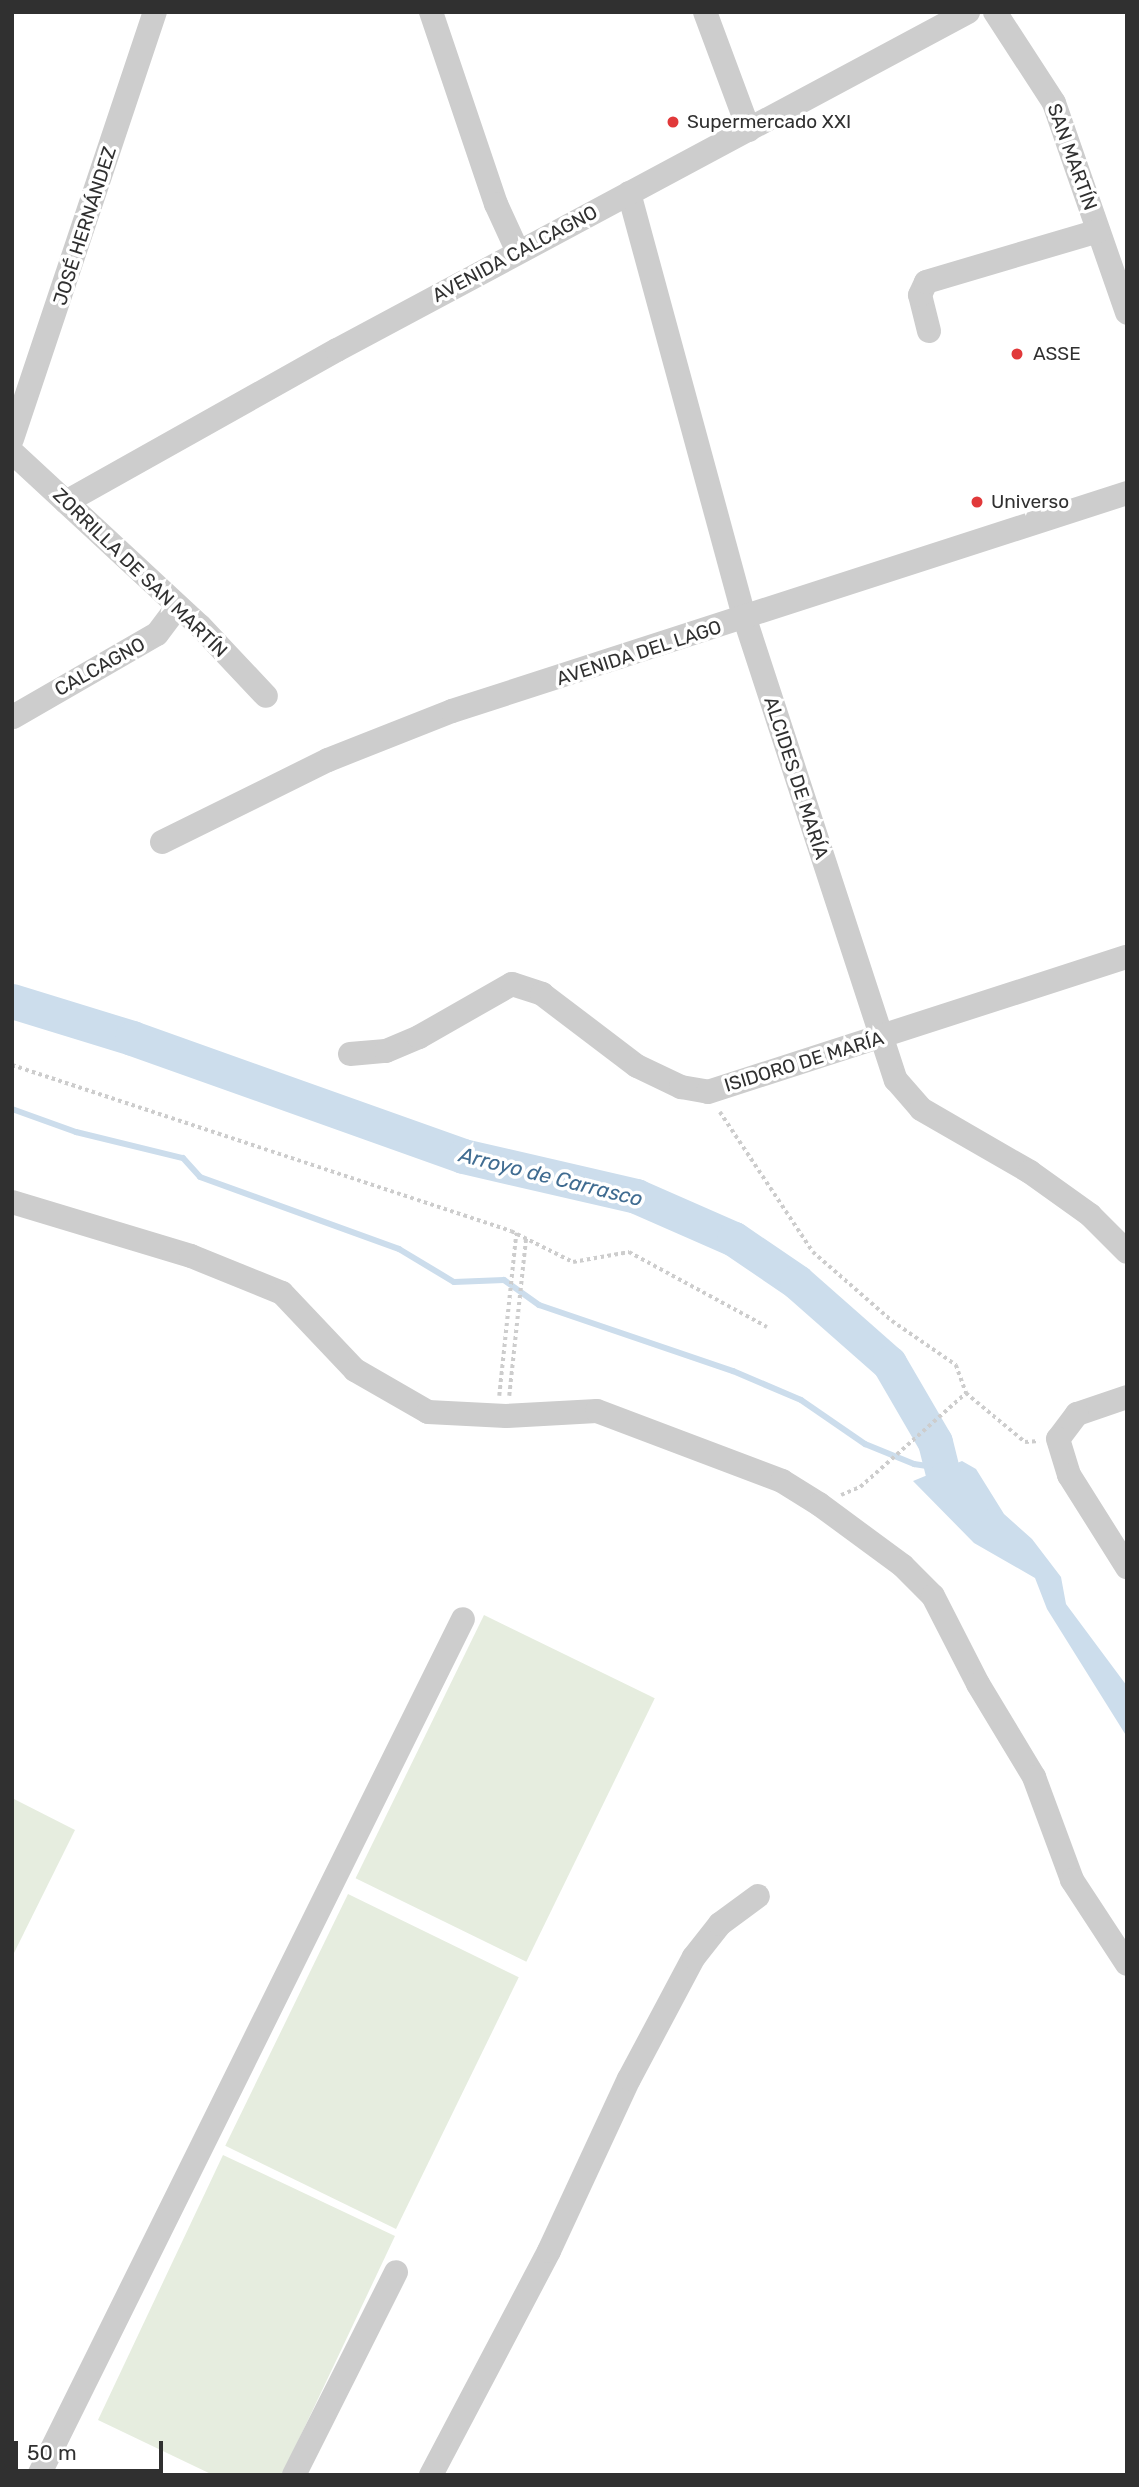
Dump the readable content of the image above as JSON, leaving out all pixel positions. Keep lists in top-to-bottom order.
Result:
{
  "streets": {
    "street": [
      "SAN MARTÍN",
      "JOSÉ HERNÁNDEZ",
      "AVENIDA CALCAGNO",
      "ZORRILLA DE SAN MARTÍN",
      "AVENIDA DEL LAGO",
      "CALCAGNO",
      "ALCIDES DE MARÍA",
      "ISIDORO DE MARÍA"
    ]
  },
  "crossings": [
    ["AVENIDA CALCAGNO", "ZORRILLA DE SAN MARTÍN"],
    ["AVENIDA CALCAGNO", "ALCIDES DE MARÍA"],
    ["ZORRILLA DE SAN MARTÍN", "CALCAGNO"],
    ["AVENIDA DEL LAGO", "ALCIDES DE MARÍA"],
    ["ALCIDES DE MARÍA", "ISIDORO DE MARÍA"]
  ],
  "water": ["Arroyo de Carrasco"],
  "places": ["Supermercado XXI", "ASSE", "Universo"],
  "scale_bar": "50 m"
}
